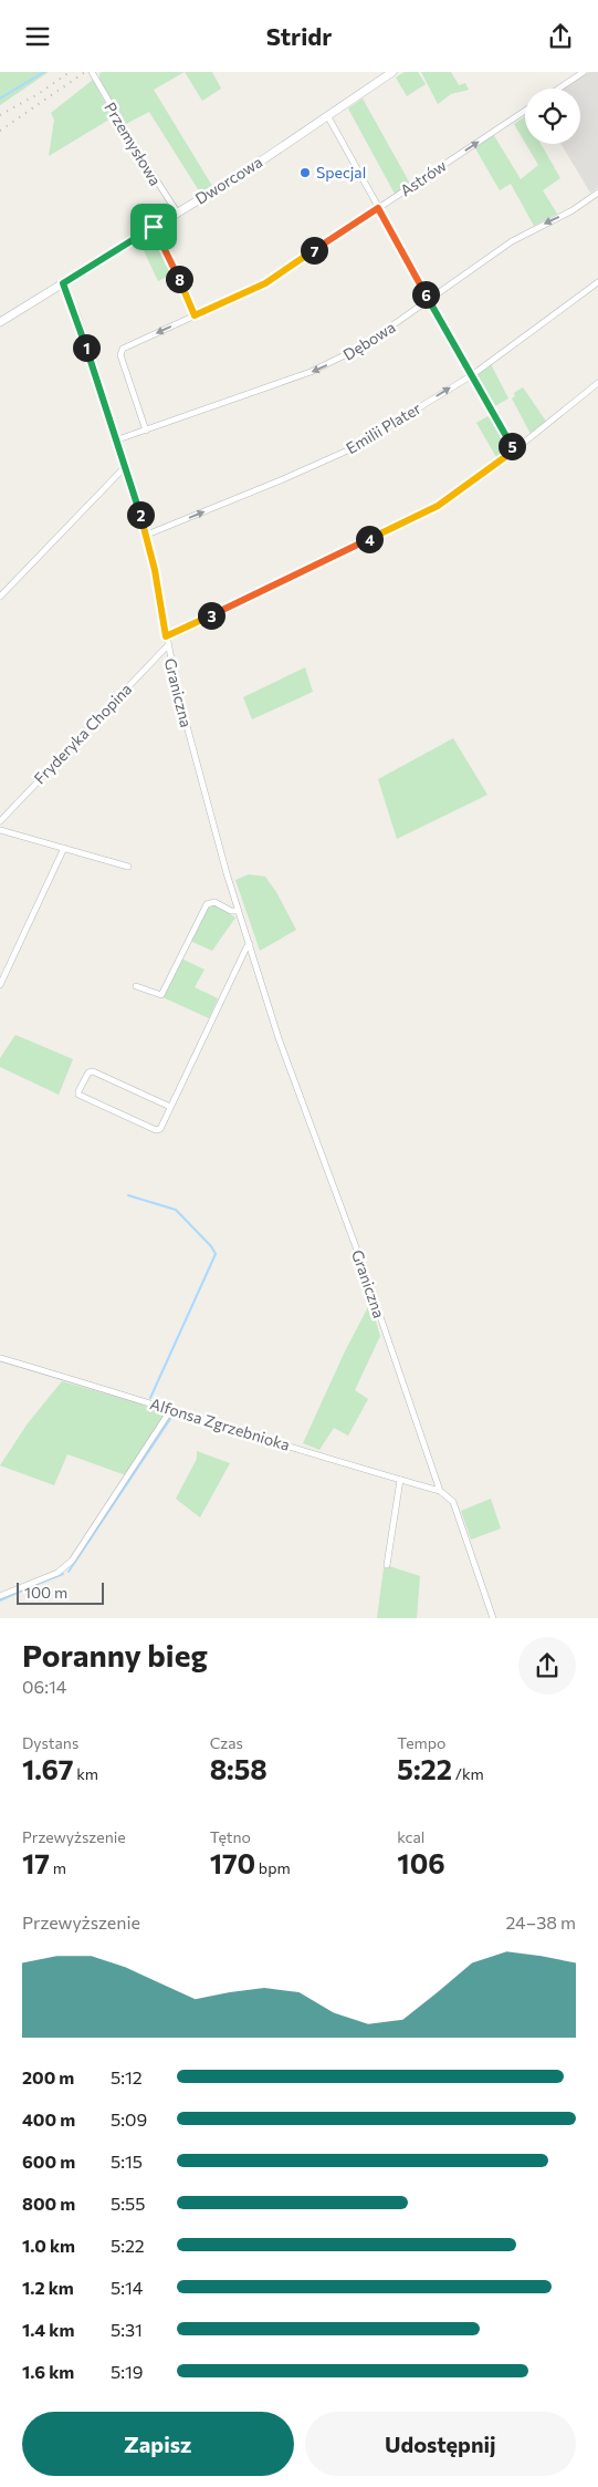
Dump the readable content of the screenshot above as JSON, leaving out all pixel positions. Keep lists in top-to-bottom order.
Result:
{
  "streets": {
    "main road": ["Dworcowa"],
    "street": [
      "Przemysłowa",
      "Astrów",
      "Dębowa",
      "Emilii Plater",
      "Graniczna",
      "Fryderyka Chopina",
      "Alfonsa Zgrzebnioka"
    ]
  },
  "crossings": [
    ["Przemysłowa", "Dworcowa"],
    ["Astrów", "Dębowa"],
    ["Dworcowa", "Graniczna"],
    ["Dębowa", "Graniczna"],
    ["Emilii Plater", "Graniczna"],
    ["Graniczna", "Fryderyka Chopina"],
    ["Graniczna", "Alfonsa Zgrzebnioka"]
  ],
  "one_way": ["Dębowa", "Emilii Plater"],
  "places": ["Specjal"],
  "scale_bar": "100 m",
  "page": {
    "header": "Stridr",
    "pins": [
      "7",
      "8",
      "6",
      "1",
      "5",
      "2",
      "4",
      "3"
    ],
    "scale": "100 m",
    "heading": ["Poranny bieg", "06:14"],
    "stats": [
      ["Dystans", "1.67 km"],
      ["Czas", "8:58"],
      ["Tempo", "5:22 /km"],
      ["Przewyższenie", "17 m"],
      ["Tętno", "170 bpm"],
      ["kcal", "106"]
    ],
    "chart": ["Przewyższenie", "24–38 m"],
    "list": [
      {
        "name": "200 m",
        "note": "5:12"
      },
      {
        "name": "400 m",
        "note": "5:09"
      },
      {
        "name": "600 m",
        "note": "5:15"
      },
      {
        "name": "800 m",
        "note": "5:55"
      },
      {
        "name": "1.0 km",
        "note": "5:22"
      },
      {
        "name": "1.2 km",
        "note": "5:14"
      },
      {
        "name": "1.4 km",
        "note": "5:31"
      },
      {
        "name": "1.6 km",
        "note": "5:19"
      }
    ],
    "buttons": ["Zapisz", "Udostępnij"]
  }
}
